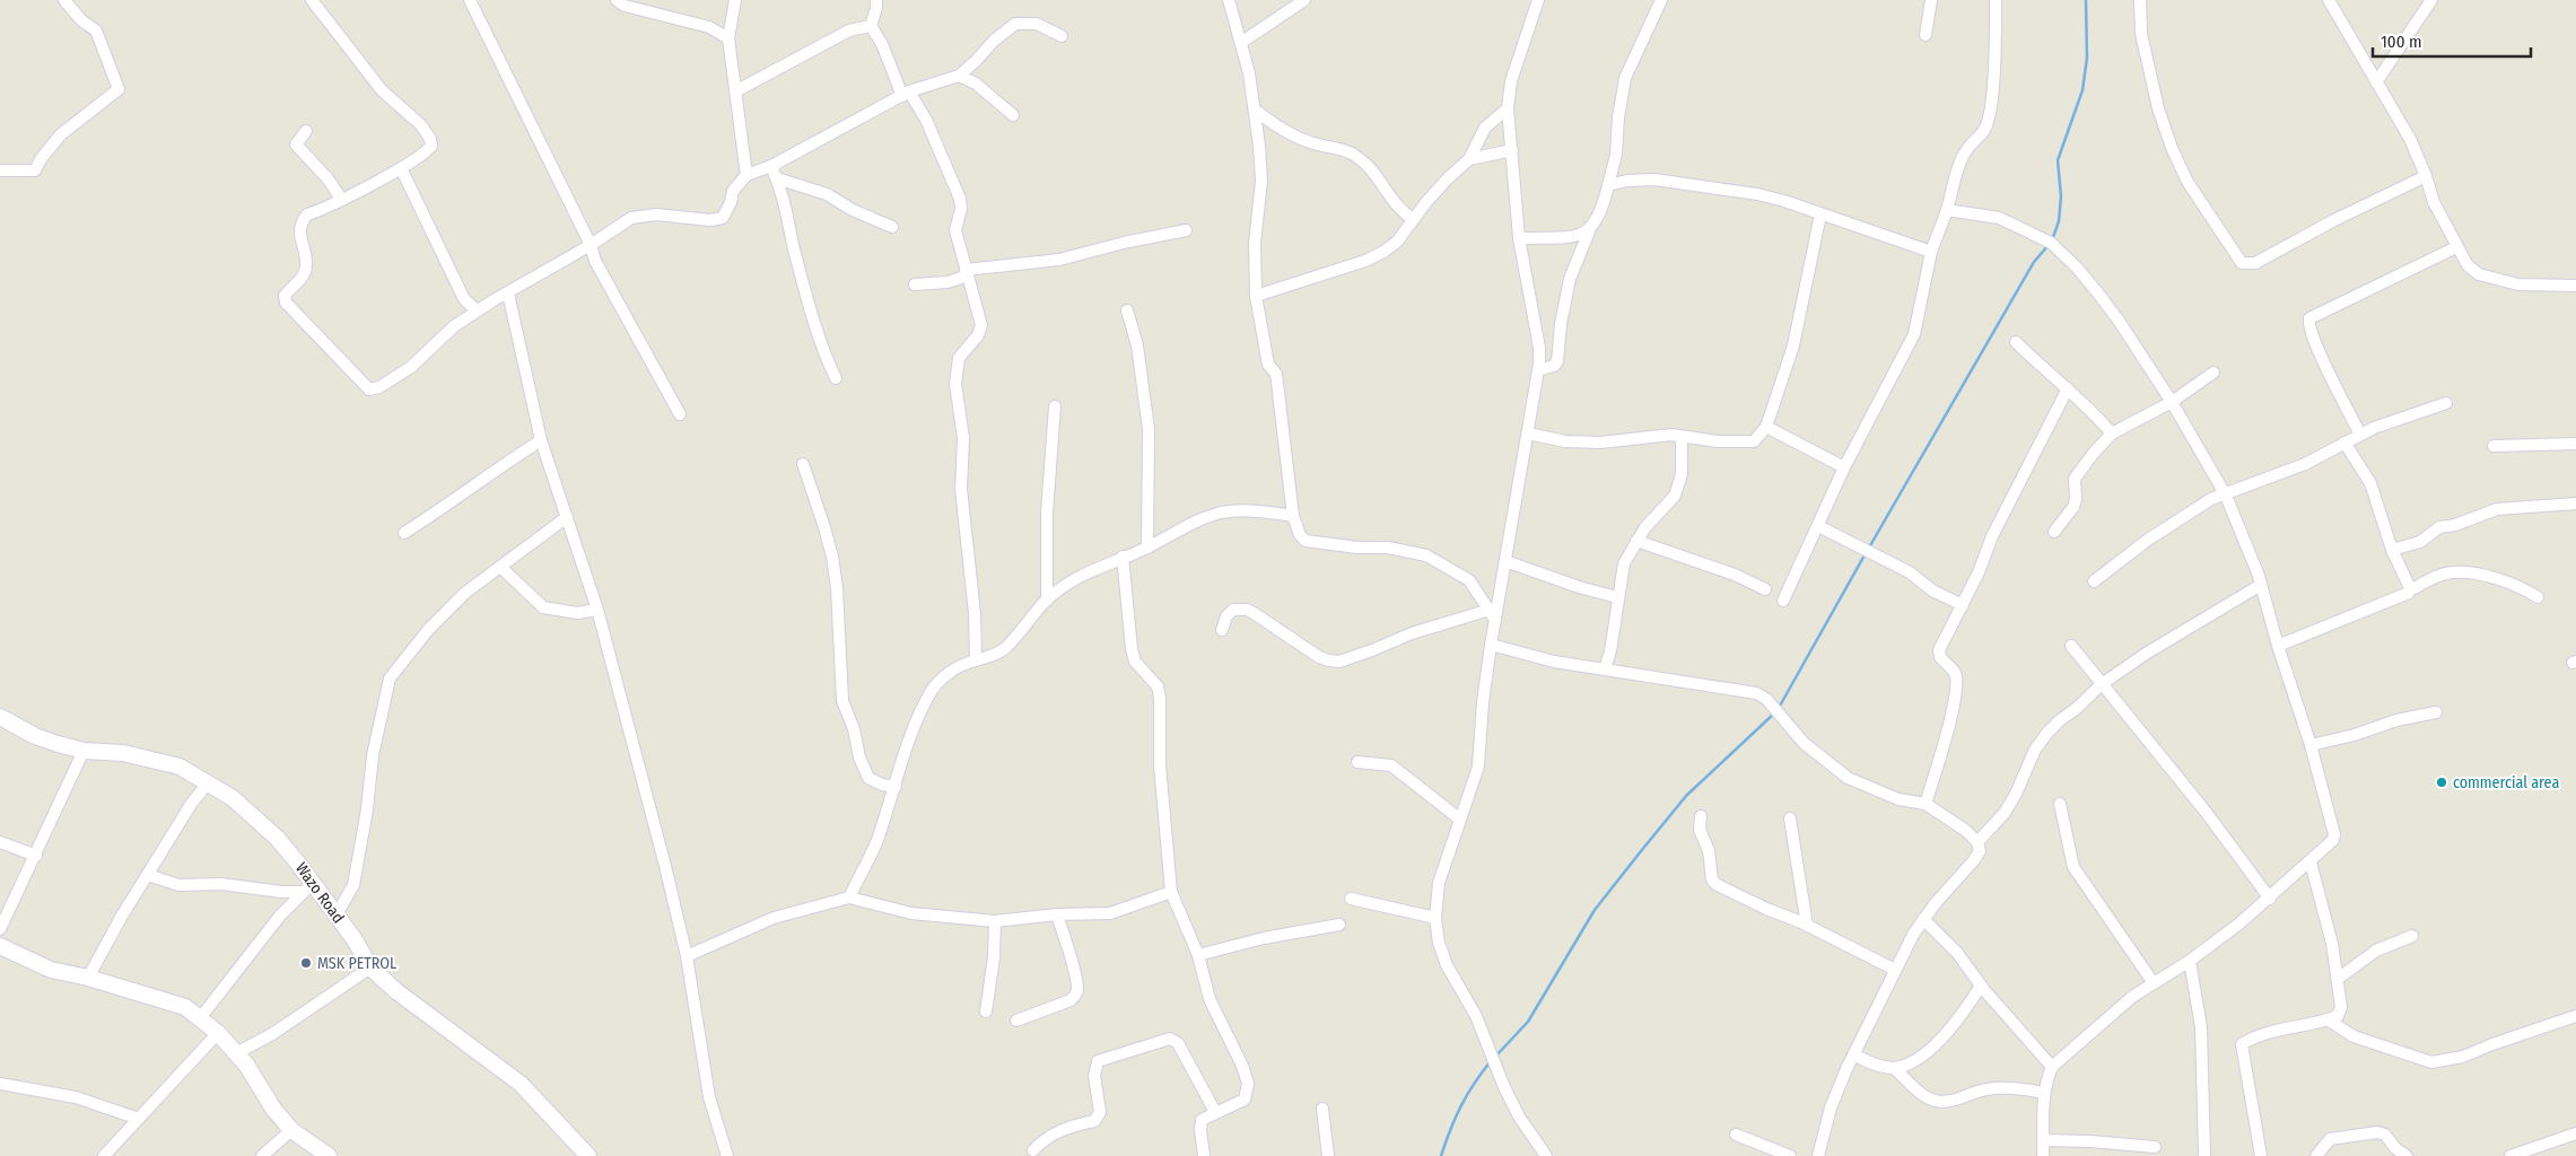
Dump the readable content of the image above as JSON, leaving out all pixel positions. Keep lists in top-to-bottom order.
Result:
{
  "streets": {
    "main road": ["Wazo Road"]
  },
  "places": ["commercial area", "MSK PETROL"],
  "scale_bar": "100 m"
}
